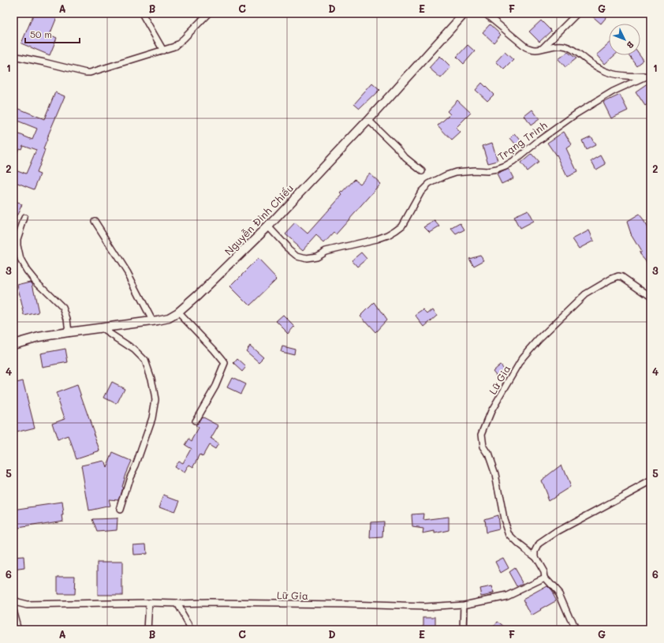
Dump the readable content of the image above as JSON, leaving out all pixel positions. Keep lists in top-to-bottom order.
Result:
{
  "streets": {
    "main road": ["Nguyễn Đình Chiểu"],
    "street": ["Trạng Trình", "Lữ Gia"]
  },
  "crossings": [
    ["Trạng Trình", "Nguyễn Đình Chiểu"]
  ],
  "scale_bar": "50 m",
  "north": "bottom right",
  "grid": {
    "columns": [
      "A",
      "B",
      "C",
      "D",
      "E",
      "F",
      "G"
    ],
    "rows": [
      "1",
      "2",
      "3",
      "4",
      "5",
      "6"
    ]
  }
}
